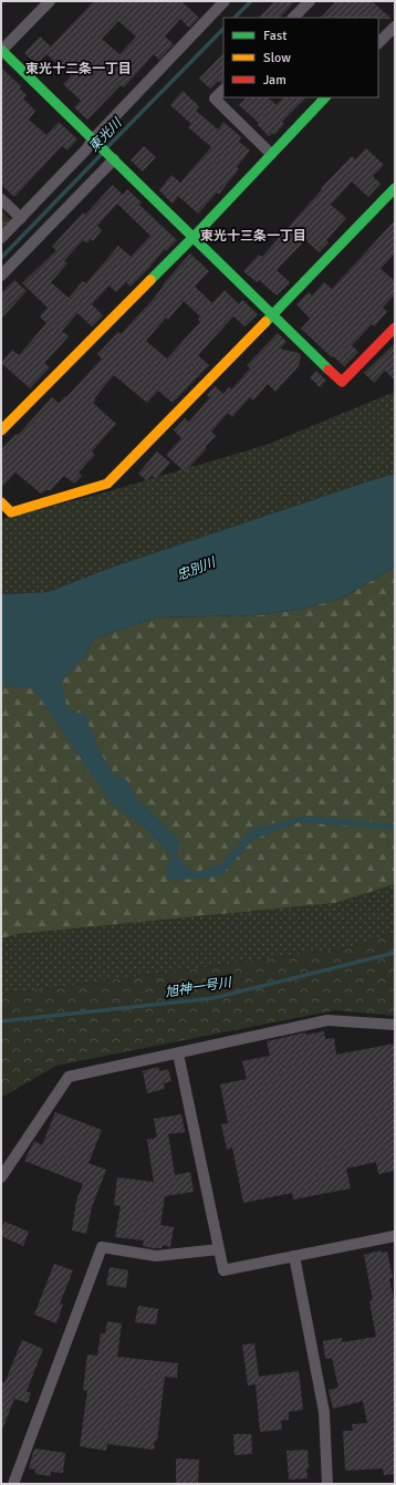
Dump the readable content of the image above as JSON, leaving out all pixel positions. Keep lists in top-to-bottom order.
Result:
{
  "districts": ["東光十二条一丁目", "東光十三条一丁目"],
  "water": ["東光川", "忠別川", "旭神一号川"],
  "legend": ["Fast", "Slow", "Jam"]
}
